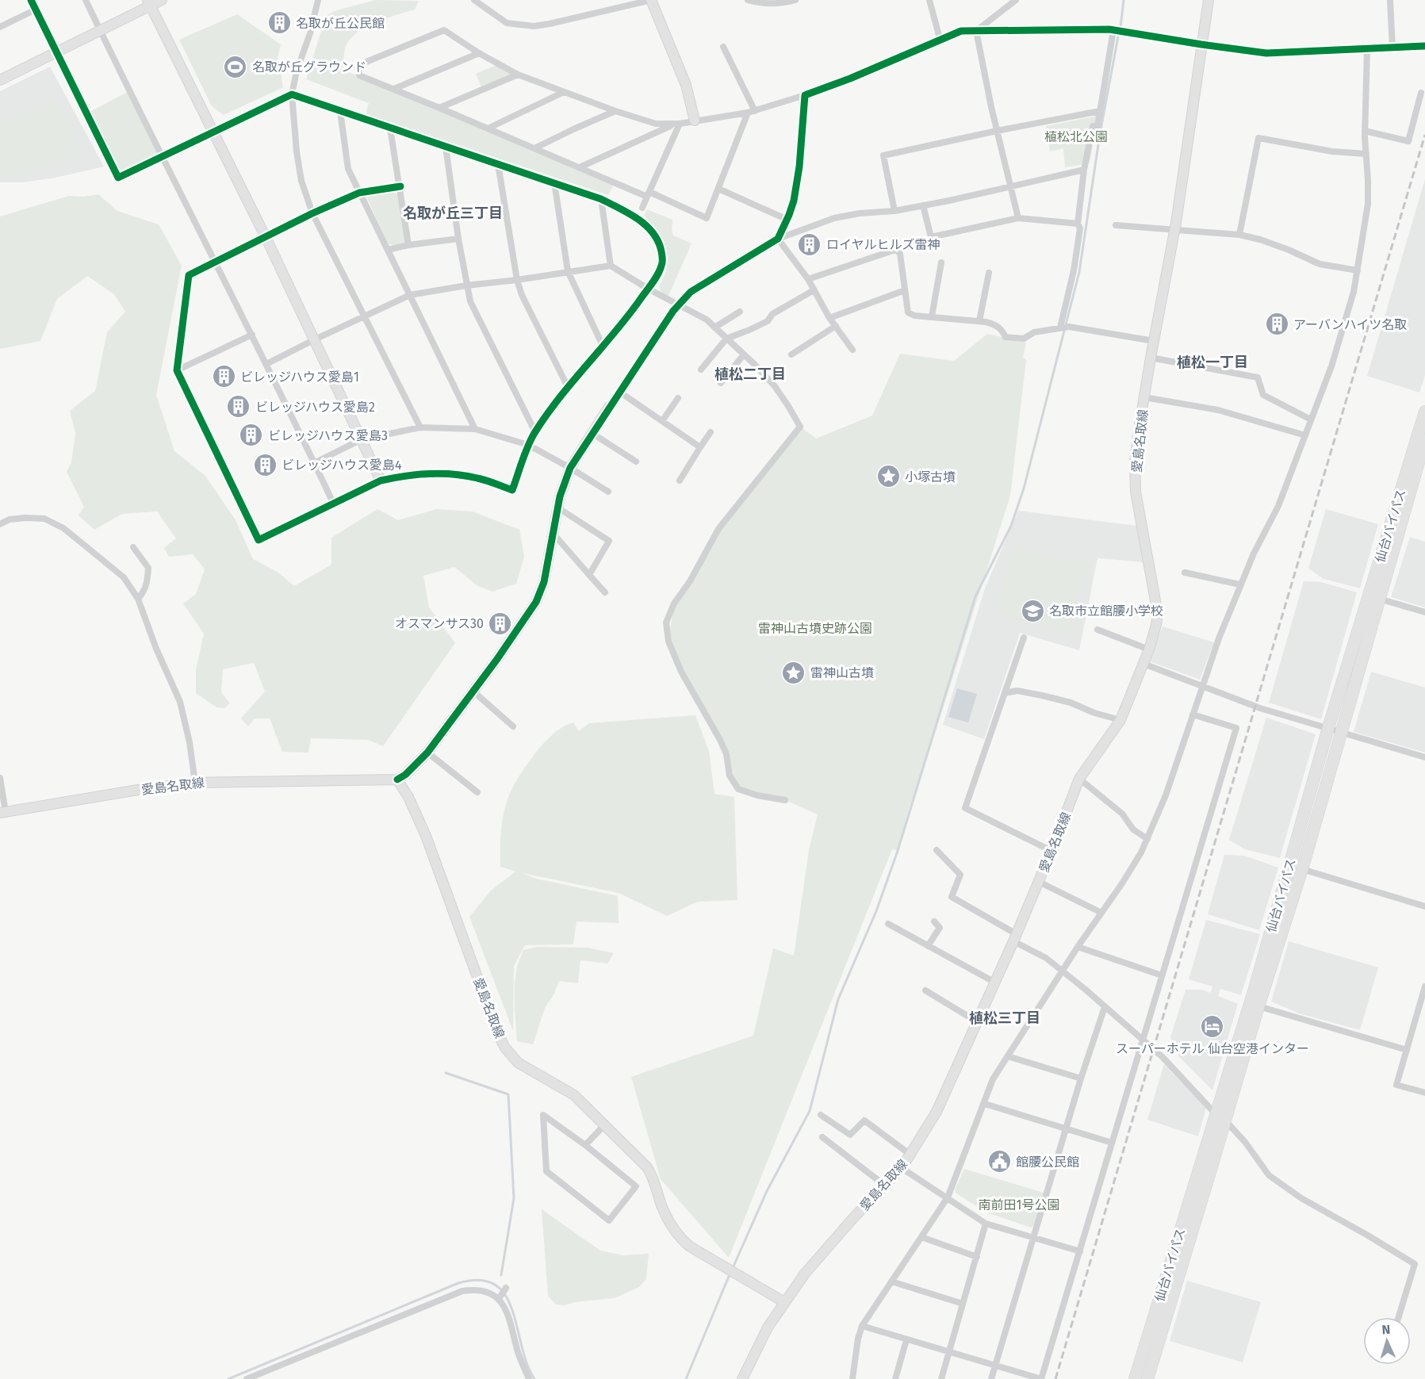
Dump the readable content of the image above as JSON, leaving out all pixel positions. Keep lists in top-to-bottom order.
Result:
{
  "streets": {
    "highway": ["仙台バイパス"],
    "main road": ["愛島名取線"]
  },
  "districts": [
    "名取が丘三丁目",
    "植松一丁目",
    "植松二丁目",
    "植松三丁目"
  ],
  "parks": ["植松北公園", "雷神山古墳史跡公園", "南前田1号公園"],
  "places": {
    "building": [
      "名取が丘公民館",
      "ロイヤルヒルズ雷神",
      "アーバンハイツ名取",
      "ビレッジハウス愛島1",
      "ビレッジハウス愛島2",
      "ビレッジハウス愛島3",
      "ビレッジハウス愛島4",
      "オスマンサス30"
    ],
    "sports": ["名取が丘グラウンド"],
    "place": ["小塚古墳", "雷神山古墳"],
    "school or university": ["名取市立館腰小学校"],
    "hotel": ["スーパーホテル 仙台空港インター"],
    "public building": ["館腰公民館"]
  },
  "north": "top"
}
